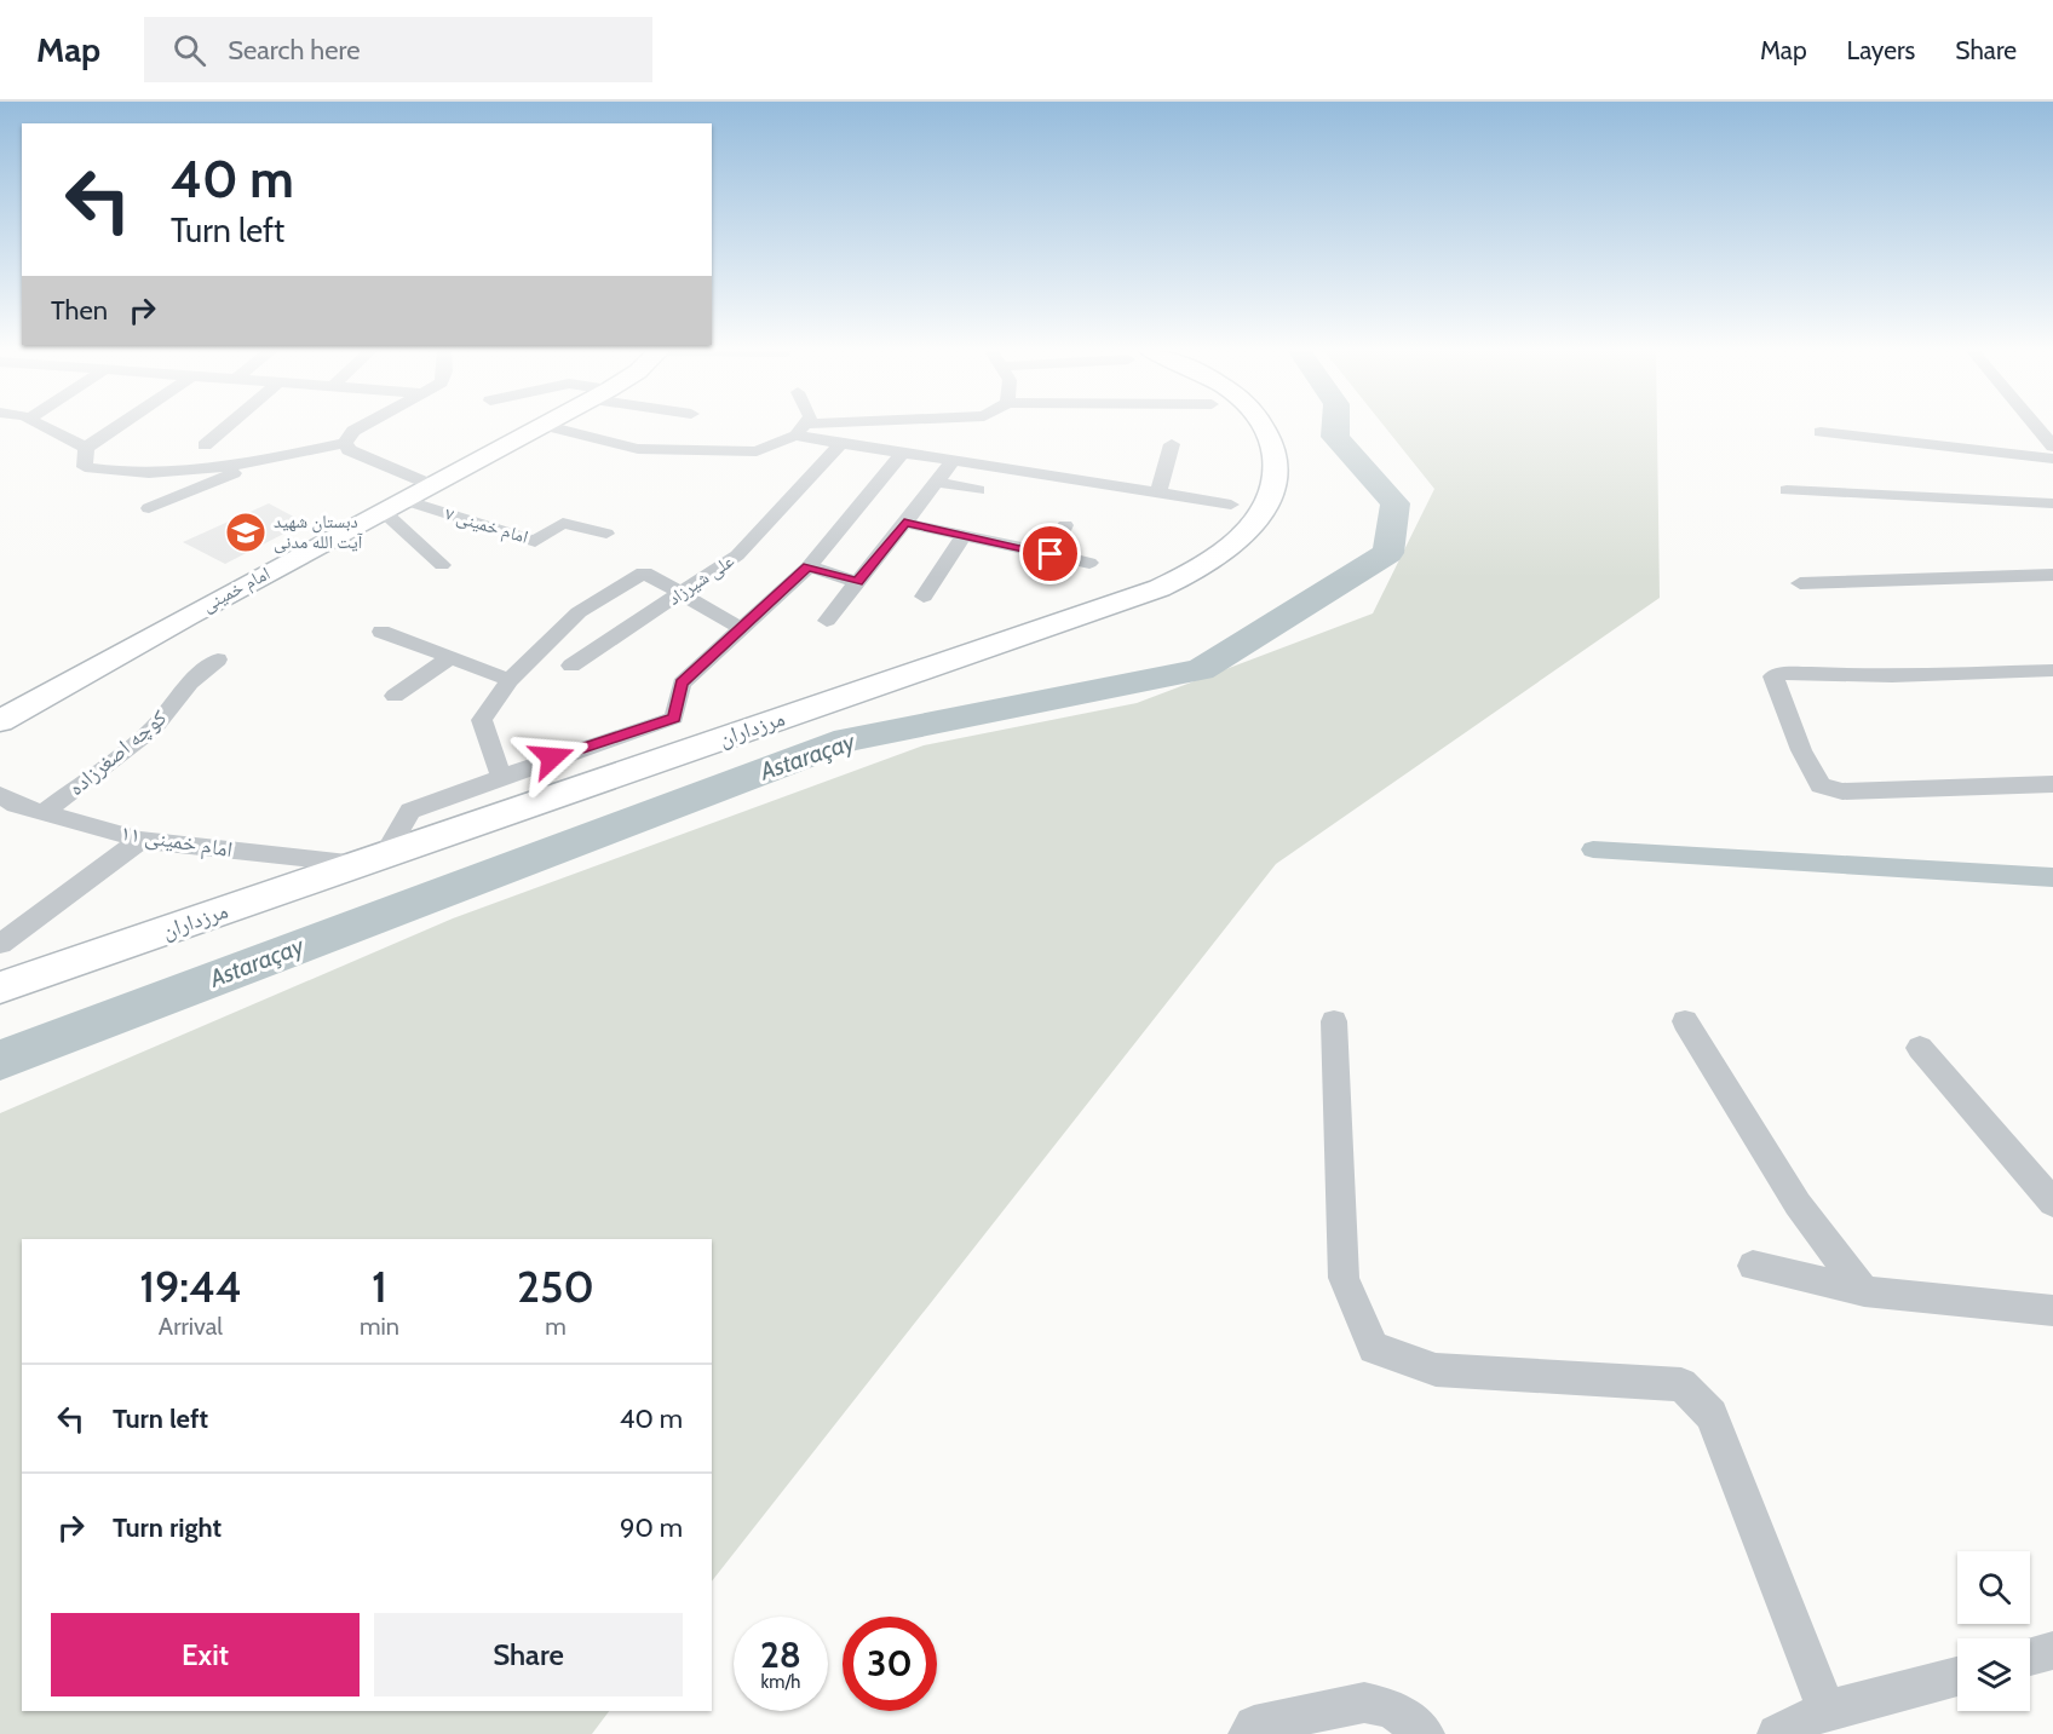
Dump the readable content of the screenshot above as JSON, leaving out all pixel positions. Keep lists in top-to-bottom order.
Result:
{
  "streets": {
    "street": [
      "امام خمینی ۷",
      "علی شیرزاد",
      "امام خمینی",
      "مرزداران",
      "کوچه اصغرزاده",
      "امام خمینی ۱۱"
    ]
  },
  "crossings": [
    ["امام خمینی ۷", "امام خمینی"],
    ["مرزداران", "امام خمینی ۱۱"],
    ["کوچه اصغرزاده", "امام خمینی ۱۱"]
  ],
  "water": ["Astaraçay"],
  "places": {
    "school or university": ["دبستان شهید آیت الله مدنی"]
  },
  "page": {
    "header": "Map",
    "search": "Search here",
    "nav": ["Map", "Layers", "Share"],
    "turn": ["40 m", "Turn left"],
    "then": "Then",
    "eta": [
      "19:44",
      "Arrival",
      "1",
      "min",
      "250",
      "m"
    ],
    "list": [
      {
        "name": "Turn left",
        "value": "40 m"
      },
      {
        "name": "Turn right",
        "value": "90 m"
      }
    ],
    "buttons": ["Exit", "Share"],
    "speed": "28 km/h",
    "limit": "30"
  }
}
